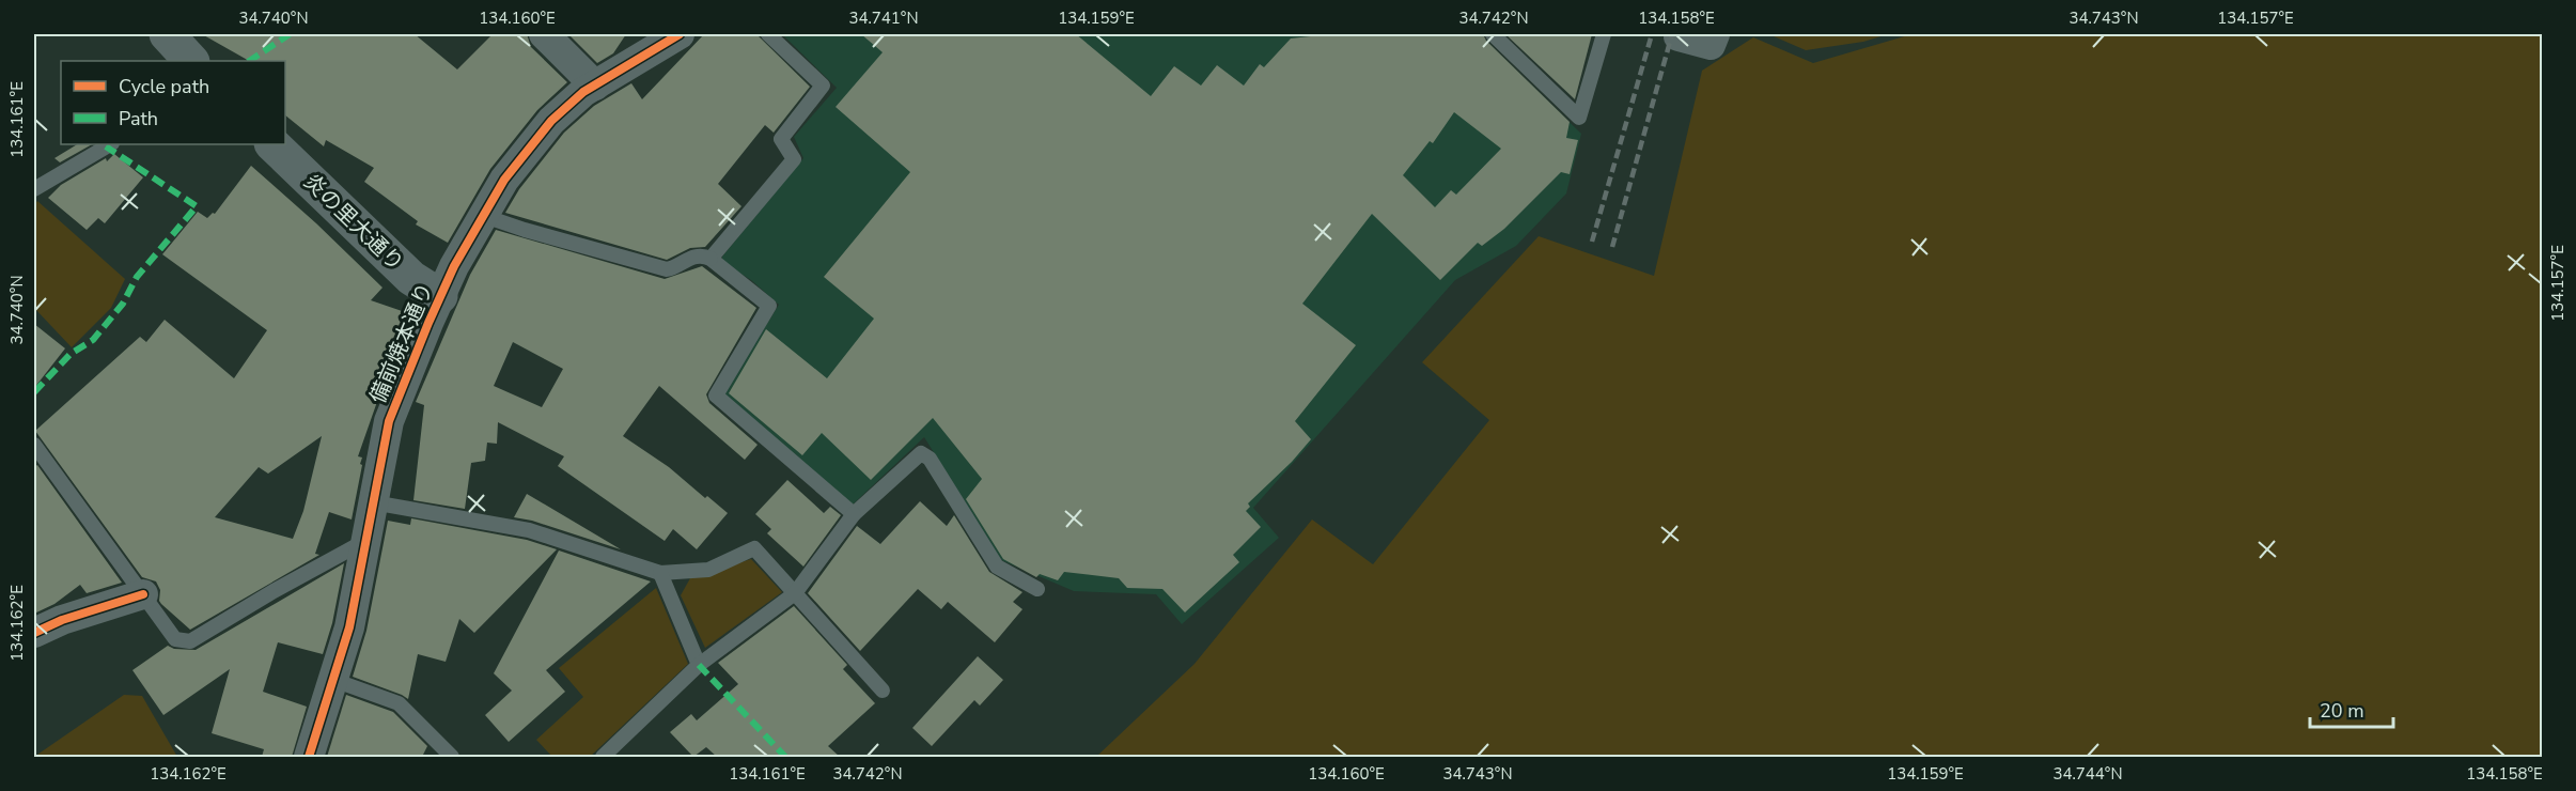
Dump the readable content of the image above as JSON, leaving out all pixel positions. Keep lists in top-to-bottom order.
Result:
{
  "streets": {
    "street": ["炎の里大通り", "備前焼本通り"]
  },
  "crossings": [
    ["炎の里大通り", "備前焼本通り"]
  ],
  "legend": ["Cycle path", "Path"],
  "scale_bar": "20 m",
  "coordinates": [
    "34.740°N",
    "134.160°E",
    "34.741°N",
    "134.159°E",
    "34.742°N",
    "134.158°E",
    "34.743°N",
    "134.157°E",
    "134.161°E",
    "134.162°E",
    "34.744°N"
  ]
}
